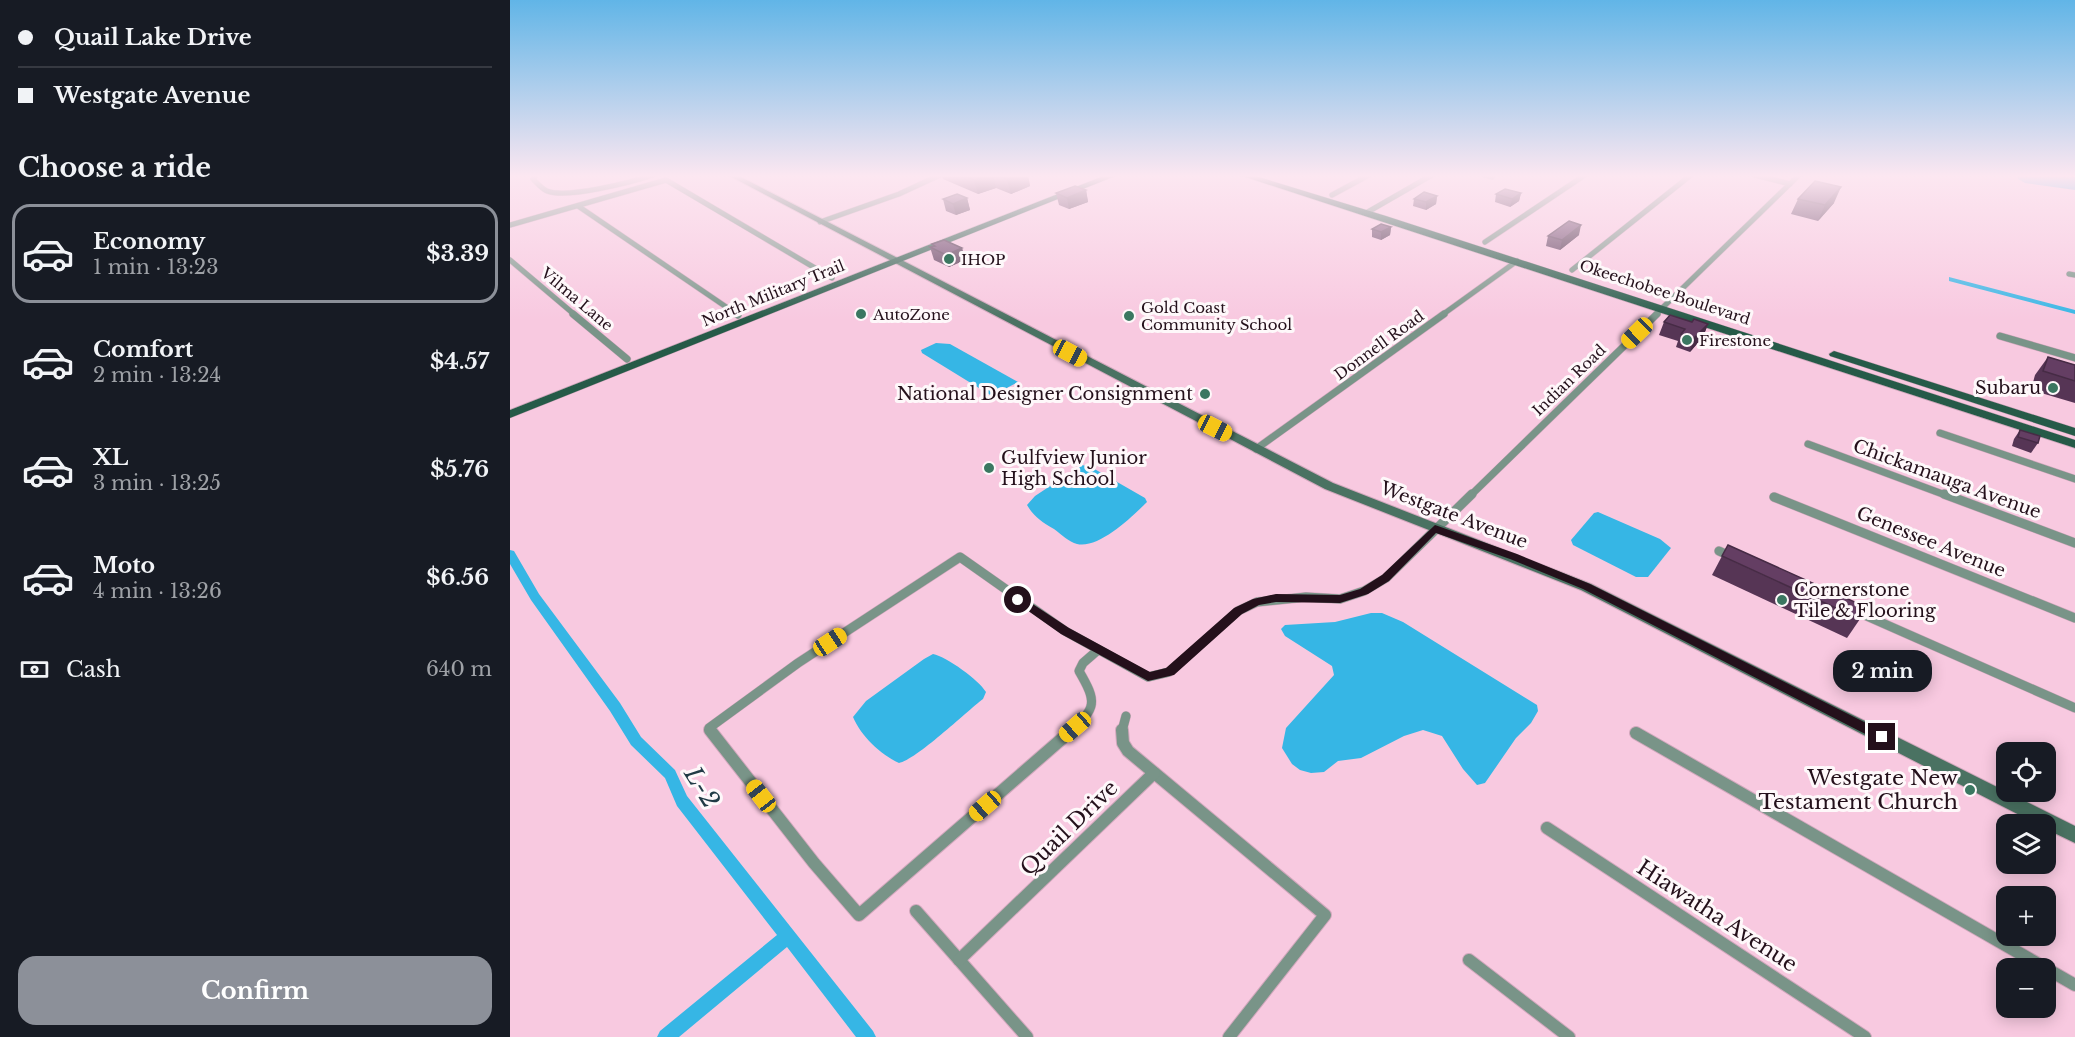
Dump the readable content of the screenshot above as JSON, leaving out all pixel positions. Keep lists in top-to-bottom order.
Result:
{
  "streets": {
    "main road": ["Okeechobee Boulevard", "North Military Trail"],
    "street": [
      "Vilma Lane",
      "Donnell Road",
      "Indian Road",
      "Chickamauga Avenue",
      "Westgate Avenue",
      "Genessee Avenue",
      "Quail Drive",
      "Hiawatha Avenue"
    ]
  },
  "crossings": [
    ["Okeechobee Boulevard", "Donnell Road"],
    ["Okeechobee Boulevard", "Indian Road"],
    ["North Military Trail", "Vilma Lane"],
    ["North Military Trail", "Westgate Avenue"],
    ["Donnell Road", "Westgate Avenue"],
    ["Indian Road", "Westgate Avenue"]
  ],
  "water": ["L-2"],
  "places": [
    "IHOP",
    "AutoZone",
    "Gold Coast Community School",
    "Firestone",
    "Subaru",
    "National Designer Consignment",
    "Gulfview Junior High School",
    "Cornerstone Tile & Flooring",
    "Westgate New Testament Church"
  ],
  "page": {
    "banner": ["Quail Lake Drive", "Westgate Avenue"],
    "heading": "Choose a ride",
    "list": [
      {
        "name": "Economy",
        "note": "1 min · 13:23",
        "value": "$3.39"
      },
      {
        "name": "Comfort",
        "note": "2 min · 13:24",
        "value": "$4.57"
      },
      {
        "name": "XL",
        "note": "3 min · 13:25",
        "value": "$5.76"
      },
      {
        "name": "Moto",
        "note": "4 min · 13:26",
        "value": "$6.56"
      }
    ],
    "pay": ["Cash", "640 m"],
    "bubble": "2 min",
    "map_buttons": ["+", "−"],
    "buttons": "Confirm"
  }
}
